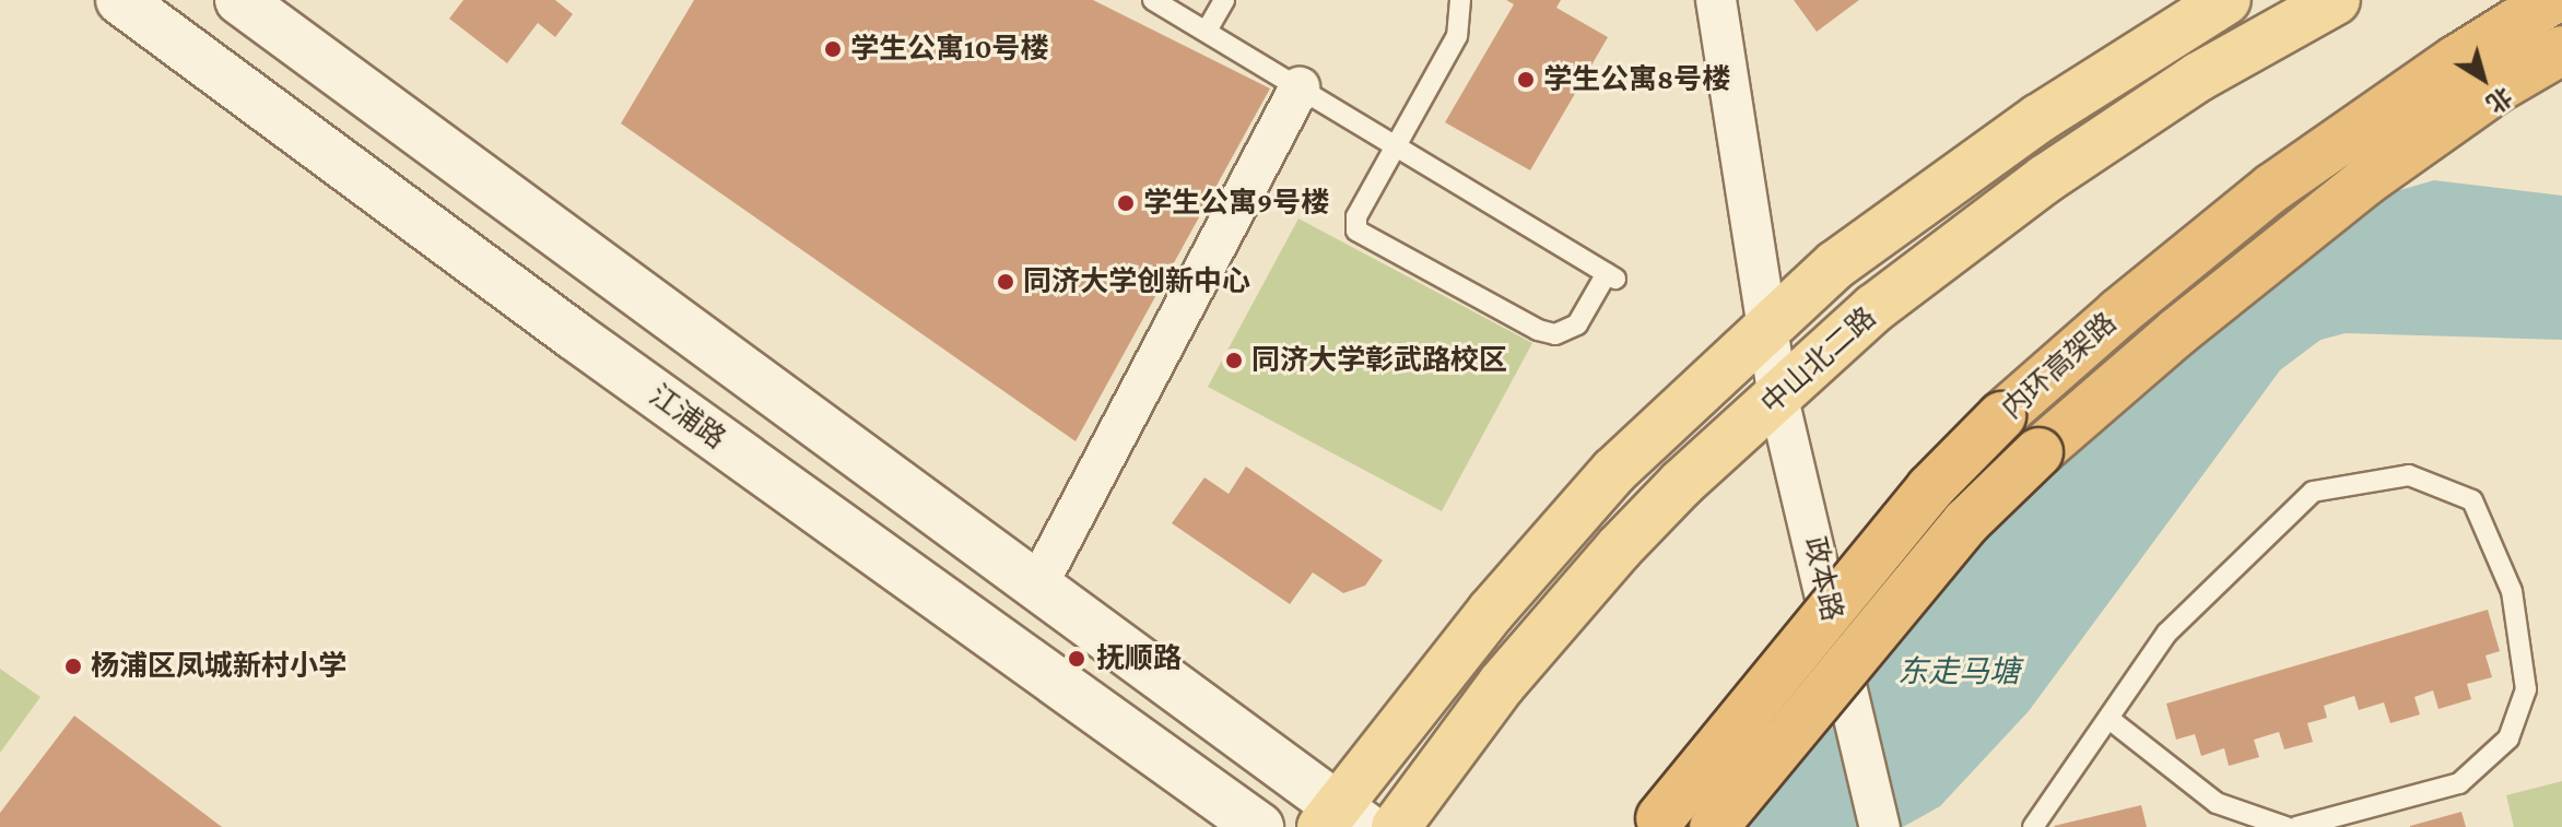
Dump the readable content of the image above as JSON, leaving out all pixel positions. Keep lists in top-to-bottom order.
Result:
{
  "streets": {
    "highway": ["内环高架路"],
    "main road": ["中山北二路", "江浦路"],
    "street": ["政本路"]
  },
  "crossings": [
    ["中山北二路", "政本路"]
  ],
  "water": ["东走马塘"],
  "places": [
    "学生公寓10号楼",
    "学生公寓8号楼",
    "学生公寓9号楼",
    "同济大学创新中心",
    "同济大学彰武路校区",
    "抚顺路",
    "杨浦区凤城新村小学"
  ],
  "north": "bottom right"
}
